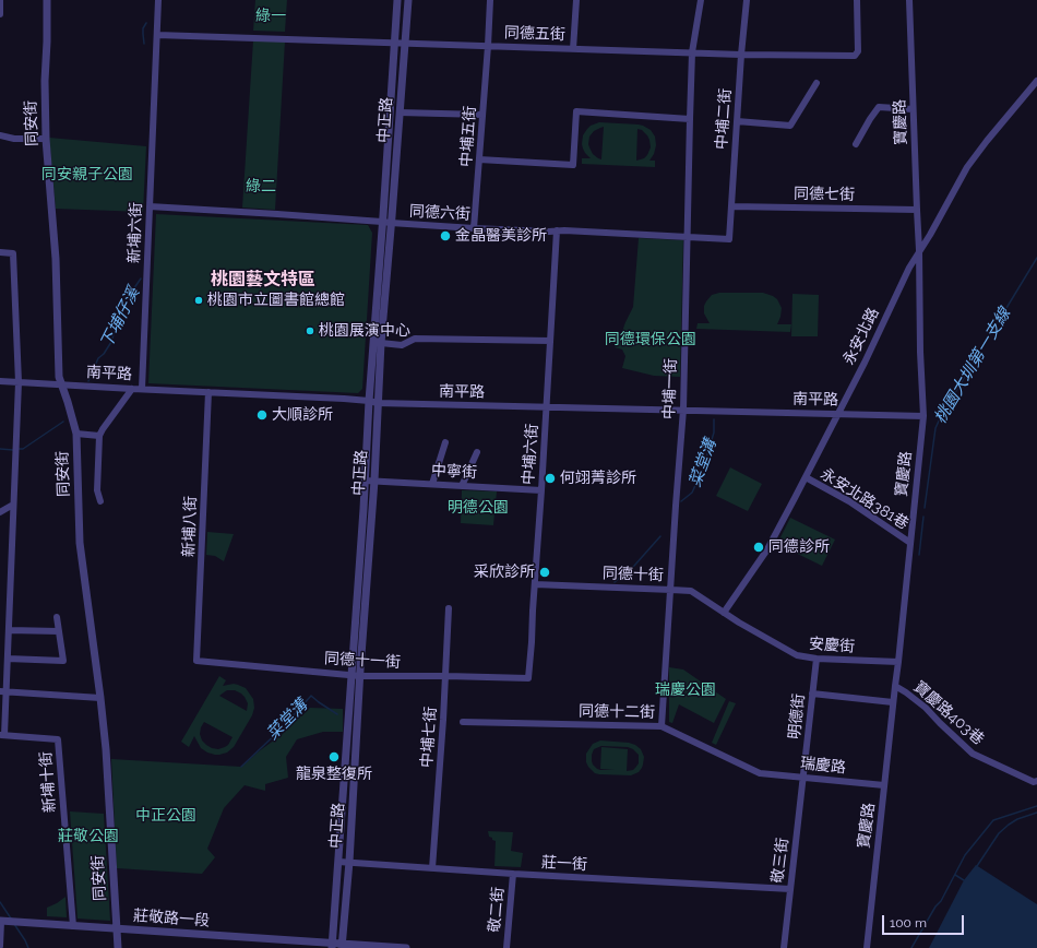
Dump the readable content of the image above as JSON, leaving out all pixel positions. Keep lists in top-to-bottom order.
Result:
{
  "streets": {
    "street": [
      "同德五街",
      "中埔二街",
      "中正路",
      "寶慶路",
      "同安街",
      "中埔五街",
      "同德七街",
      "同德六街",
      "新埔六街",
      "永安北路",
      "南平路",
      "中埔一街",
      "中埔六街",
      "中寧街",
      "永安北路381巷",
      "新埔八街",
      "同德十街",
      "安慶街",
      "同德十一街",
      "同德十二街",
      "寶慶路403巷",
      "明德街",
      "中埔七街",
      "瑞慶路",
      "新埔十街",
      "敬三街",
      "莊一街",
      "敬二街",
      "莊敬路一段"
    ]
  },
  "crossings": [
    ["同德五街", "中埔二街"],
    ["同德五街", "中正路"],
    ["同德五街", "中埔五街"],
    ["同德五街", "新埔六街"],
    ["同德五街", "中埔一街"],
    ["中埔二街", "同德七街"],
    ["中埔二街", "同德六街"],
    ["中正路", "同德六街"],
    ["中正路", "南平路"],
    ["中正路", "中寧街"],
    ["中正路", "同德十一街"],
    ["中正路", "莊一街"],
    ["中正路", "莊敬路一段"],
    ["寶慶路", "同德七街"],
    ["寶慶路", "永安北路"],
    ["寶慶路", "南平路"],
    ["寶慶路", "永安北路381巷"],
    ["寶慶路", "安慶街"],
    ["寶慶路", "寶慶路403巷"],
    ["寶慶路", "瑞慶路"],
    ["同安街", "南平路"],
    ["同安街", "莊敬路一段"],
    ["中埔五街", "同德六街"],
    ["同德六街", "新埔六街"],
    ["同德六街", "中埔一街"],
    ["同德六街", "中埔六街"],
    ["新埔六街", "南平路"],
    ["永安北路", "南平路"],
    ["永安北路", "永安北路381巷"],
    ["永安北路", "同德十街"],
    ["永安北路", "安慶街"],
    ["南平路", "中埔一街"],
    ["南平路", "中埔六街"],
    ["南平路", "新埔八街"],
    ["中埔一街", "同德十街"],
    ["中埔一街", "同德十二街"],
    ["中埔六街", "中寧街"],
    ["中埔六街", "同德十街"],
    ["中埔六街", "同德十一街"],
    ["新埔八街", "同德十一街"],
    ["同德十街", "安慶街"],
    ["安慶街", "明德街"],
    ["同德十一街", "中埔七街"],
    ["同德十二街", "瑞慶路"],
    ["明德街", "瑞慶路"],
    ["明德街", "敬三街"],
    ["中埔七街", "莊一街"],
    ["瑞慶路", "敬三街"],
    ["新埔十街", "莊敬路一段"],
    ["敬三街", "莊一街"],
    ["莊一街", "敬二街"]
  ],
  "districts": ["桃園藝文特區"],
  "water": ["下埔仔溪", "桃園大圳第一支線", "菜堂溝"],
  "parks": [
    "綠一",
    "同安親子公園",
    "綠二",
    "同德環保公園",
    "明德公園",
    "瑞慶公園",
    "中正公園",
    "莊敬公園"
  ],
  "places": [
    "金晶醫美診所",
    "桃園市立圖書館總館",
    "桃園展演中心",
    "大順診所",
    "何翊菁診所",
    "同德診所",
    "采欣診所",
    "龍泉整復所"
  ],
  "scale_bar": "100 m"
}
